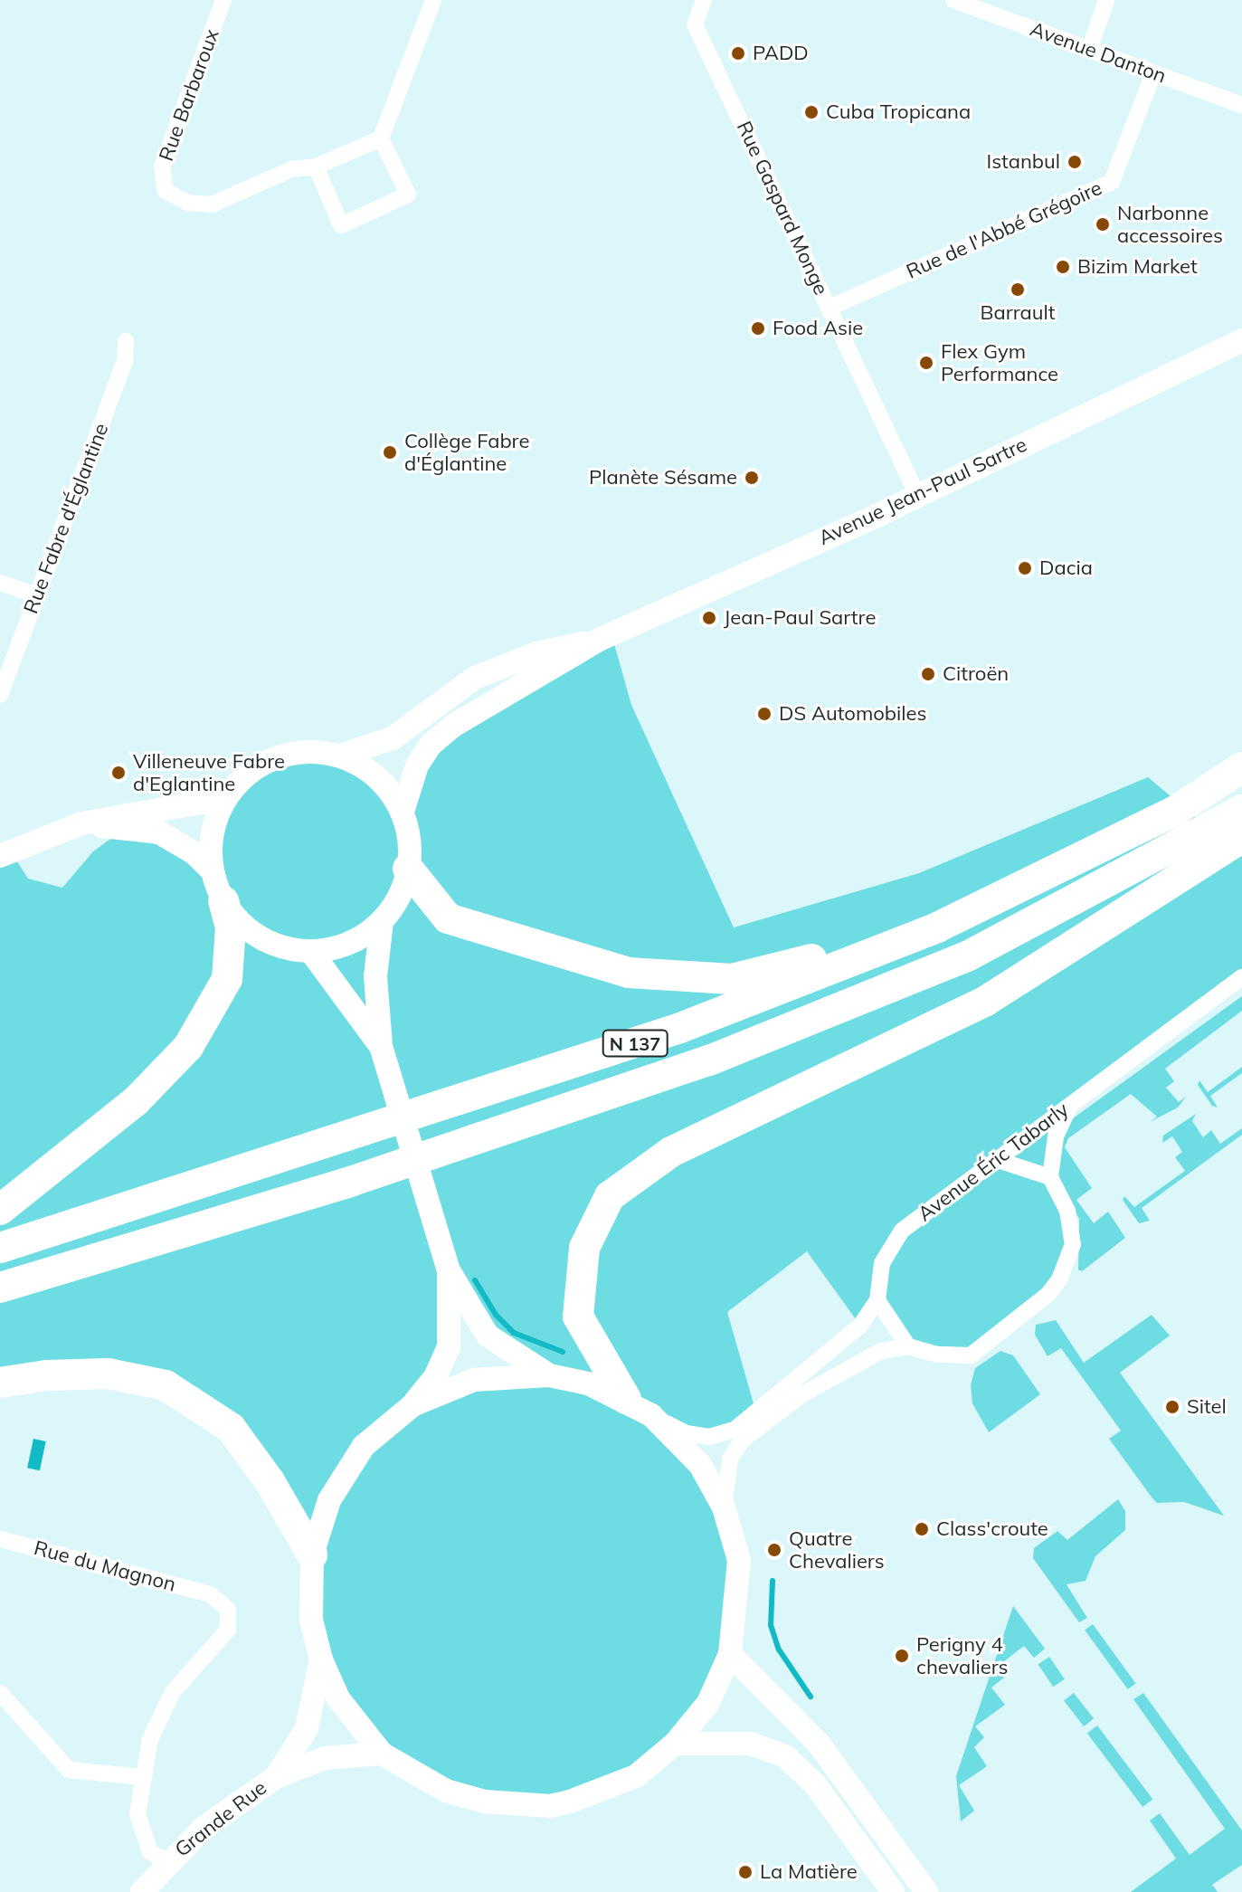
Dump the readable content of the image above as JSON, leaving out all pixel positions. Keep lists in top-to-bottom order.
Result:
{
  "streets": {
    "highway": ["N 137"],
    "main road": ["Avenue Jean-Paul Sartre", "Grande Rue"],
    "street": [
      "Avenue Danton",
      "Rue Barbaroux",
      "Rue Gaspard Monge",
      "Rue de l'Abbé Grégoire",
      "Rue Fabre d'Églantine",
      "Avenue Éric Tabarly",
      "Rue du Magnon"
    ]
  },
  "crossings": [
    ["Avenue Danton", "Rue de l'Abbé Grégoire"],
    ["Rue Gaspard Monge", "Rue de l'Abbé Grégoire"],
    ["Rue Gaspard Monge", "Avenue Jean-Paul Sartre"],
    ["Rue du Magnon", "Grande Rue"]
  ],
  "places": [
    "PADD",
    "Cuba Tropicana",
    "Istanbul",
    "Narbonne accessoires",
    "Bizim Market",
    "Barrault",
    "Food Asie",
    "Flex Gym Performance",
    "Collège Fabre d'Églantine",
    "Planète Sésame",
    "Dacia",
    "Jean-Paul Sartre",
    "Citroën",
    "DS Automobiles",
    "Villeneuve Fabre d'Eglantine",
    "Sitel",
    "Class'croute",
    "Quatre Chevaliers",
    "Perigny 4 chevaliers",
    "La Matière"
  ]
}
